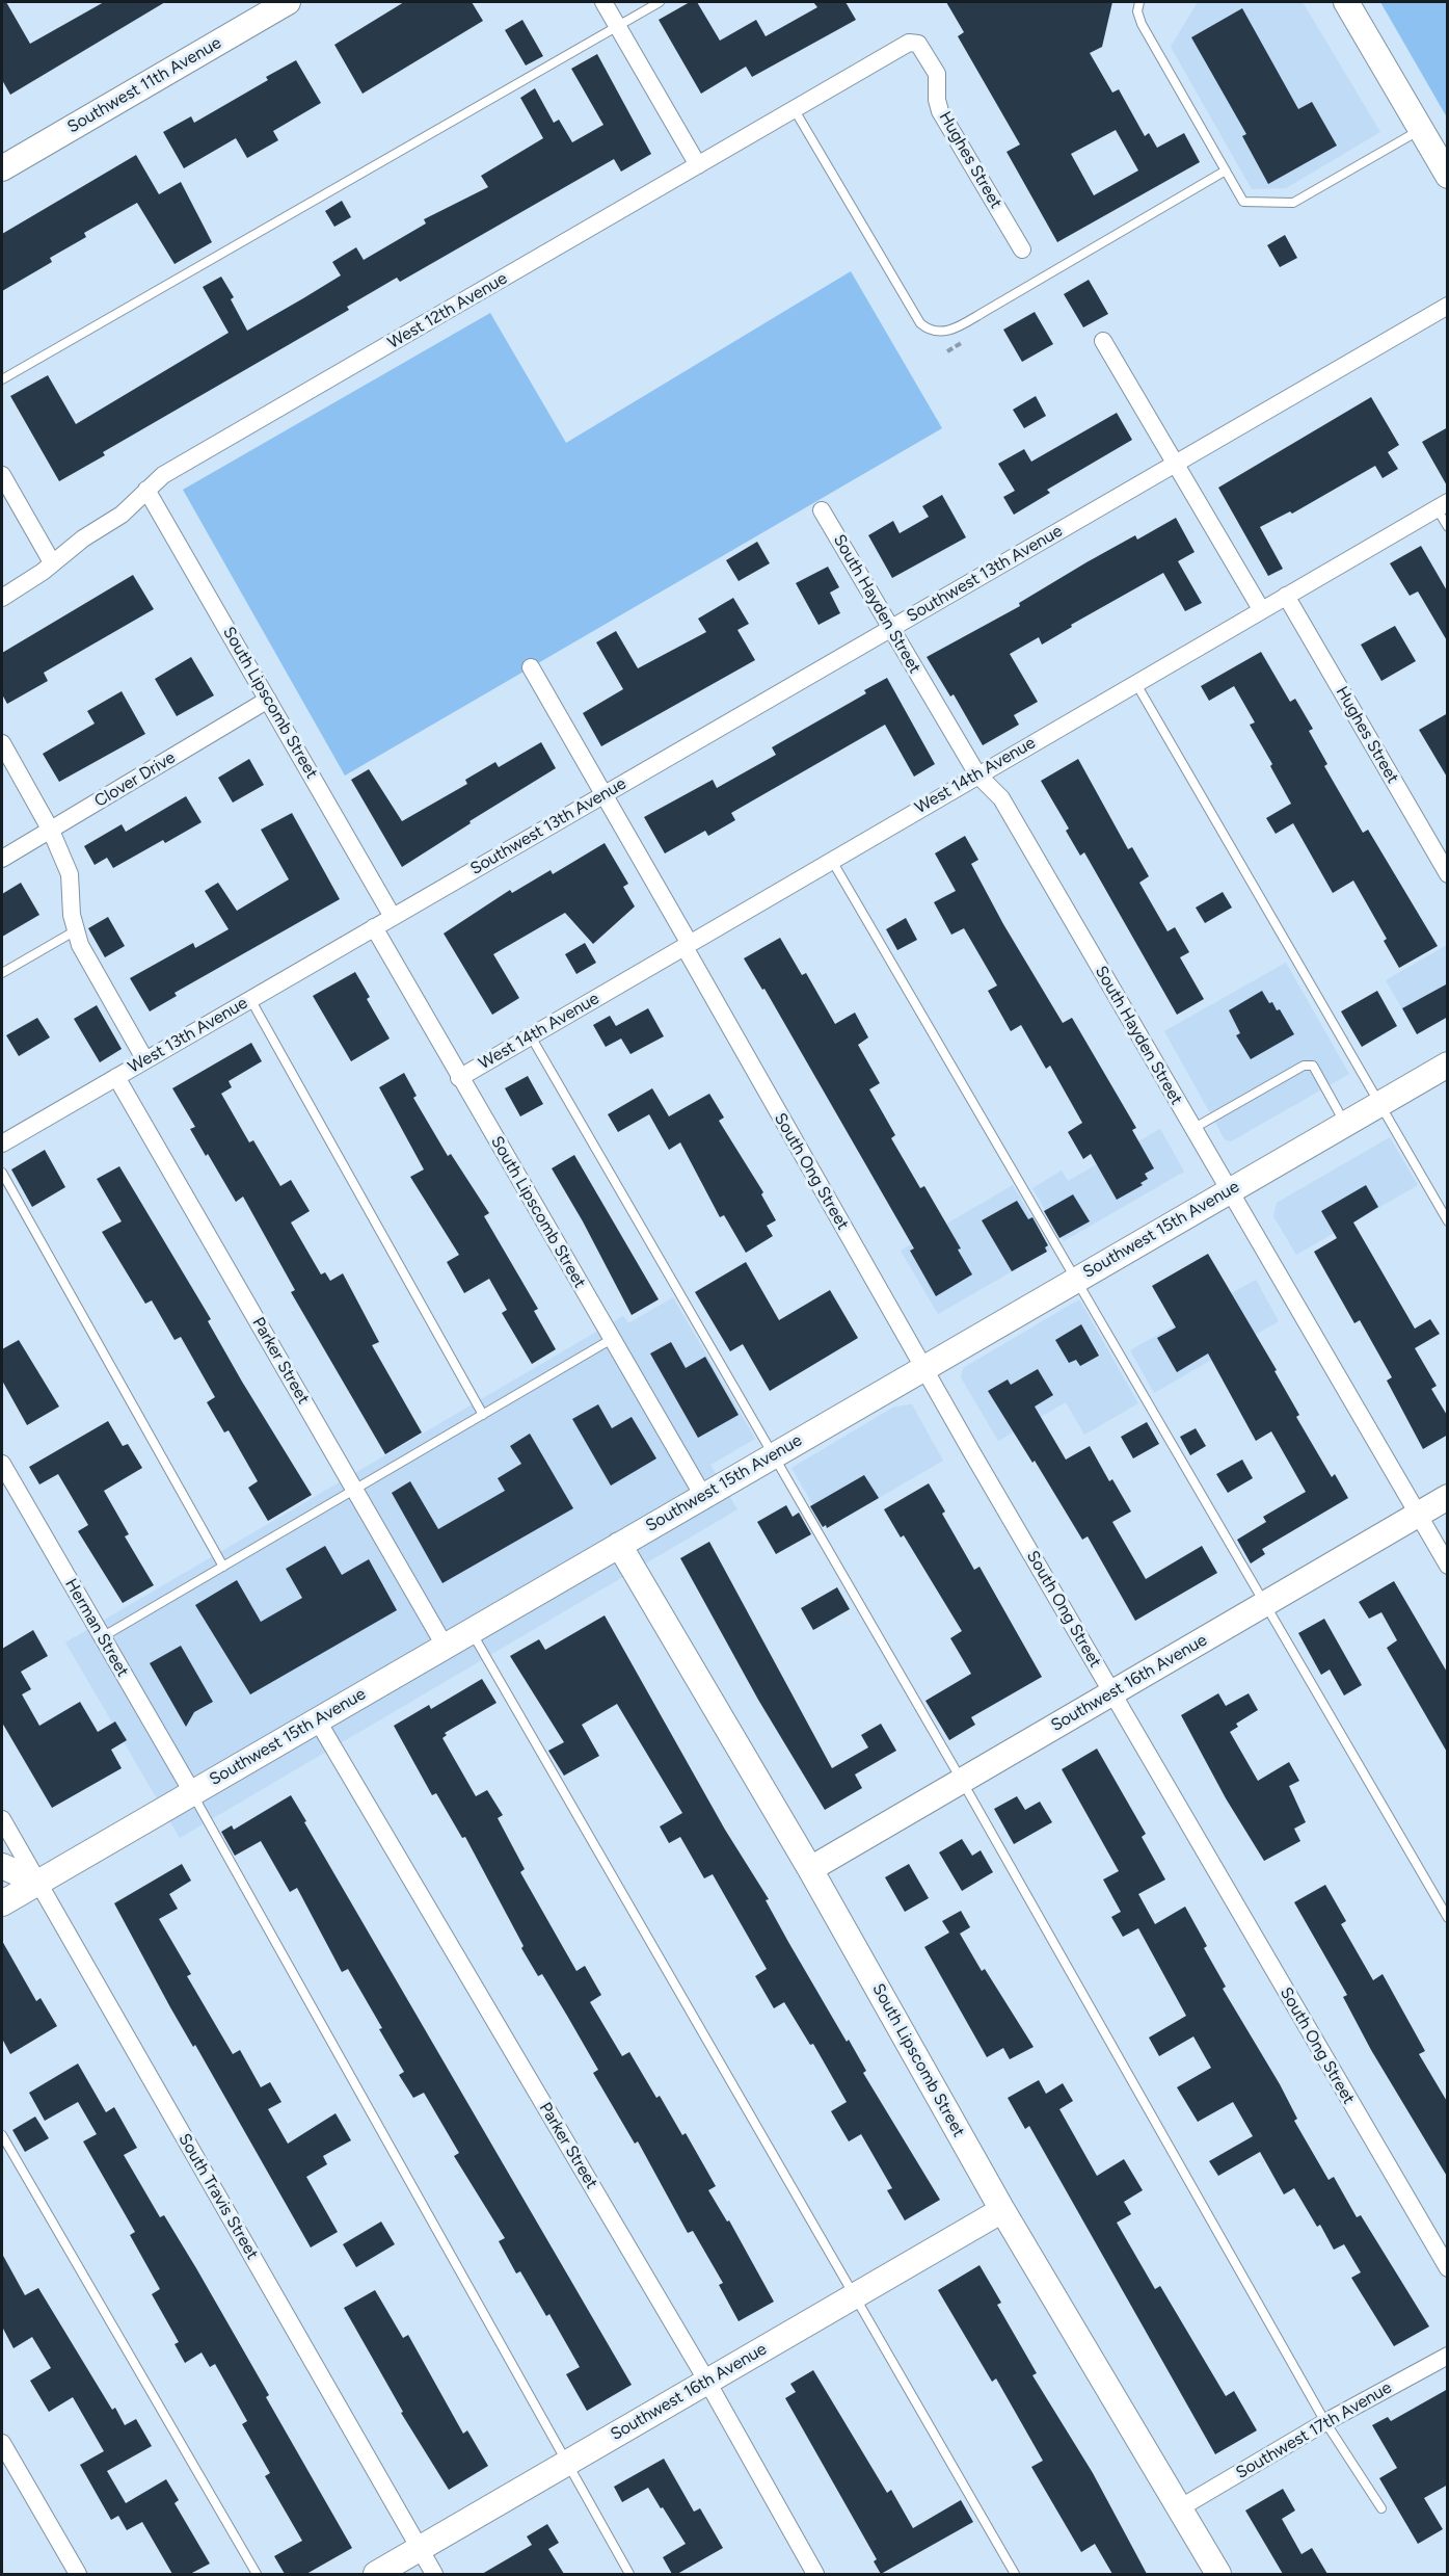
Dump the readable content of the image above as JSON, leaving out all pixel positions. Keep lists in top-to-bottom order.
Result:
{
  "streets": {
    "street": [
      "Southwest 11th Avenue",
      "Hughes Street",
      "West 12th Avenue",
      "Southwest 13th Avenue",
      "South Hayden Street",
      "South Lipscomb Street",
      "West 14th Avenue",
      "Clover Drive",
      "West 13th Avenue",
      "South Ong Street",
      "Southwest 15th Avenue",
      "Parker Street",
      "Herman Street",
      "Southwest 16th Avenue",
      "South Travis Street",
      "Southwest 17th Avenue"
    ]
  },
  "crossings": [
    ["Hughes Street", "West 12th Avenue"],
    ["Hughes Street", "West 14th Avenue"],
    ["West 12th Avenue", "South Lipscomb Street"],
    ["Southwest 13th Avenue", "South Hayden Street"],
    ["Southwest 13th Avenue", "South Lipscomb Street"],
    ["Southwest 13th Avenue", "West 13th Avenue"],
    ["Southwest 13th Avenue", "South Ong Street"],
    ["South Hayden Street", "West 14th Avenue"],
    ["South Hayden Street", "Southwest 15th Avenue"],
    ["South Hayden Street", "Southwest 16th Avenue"],
    ["South Lipscomb Street", "West 14th Avenue"],
    ["South Lipscomb Street", "Clover Drive"],
    ["South Lipscomb Street", "West 13th Avenue"],
    ["South Lipscomb Street", "Southwest 15th Avenue"],
    ["South Lipscomb Street", "Southwest 16th Avenue"],
    ["South Lipscomb Street", "Southwest 17th Avenue"],
    ["West 14th Avenue", "South Ong Street"],
    ["West 13th Avenue", "Parker Street"],
    ["South Ong Street", "Southwest 15th Avenue"],
    ["South Ong Street", "Southwest 16th Avenue"],
    ["Southwest 15th Avenue", "Parker Street"],
    ["Southwest 15th Avenue", "Herman Street"],
    ["Southwest 15th Avenue", "South Travis Street"],
    ["Parker Street", "Southwest 16th Avenue"],
    ["Southwest 16th Avenue", "South Travis Street"]
  ]
}
